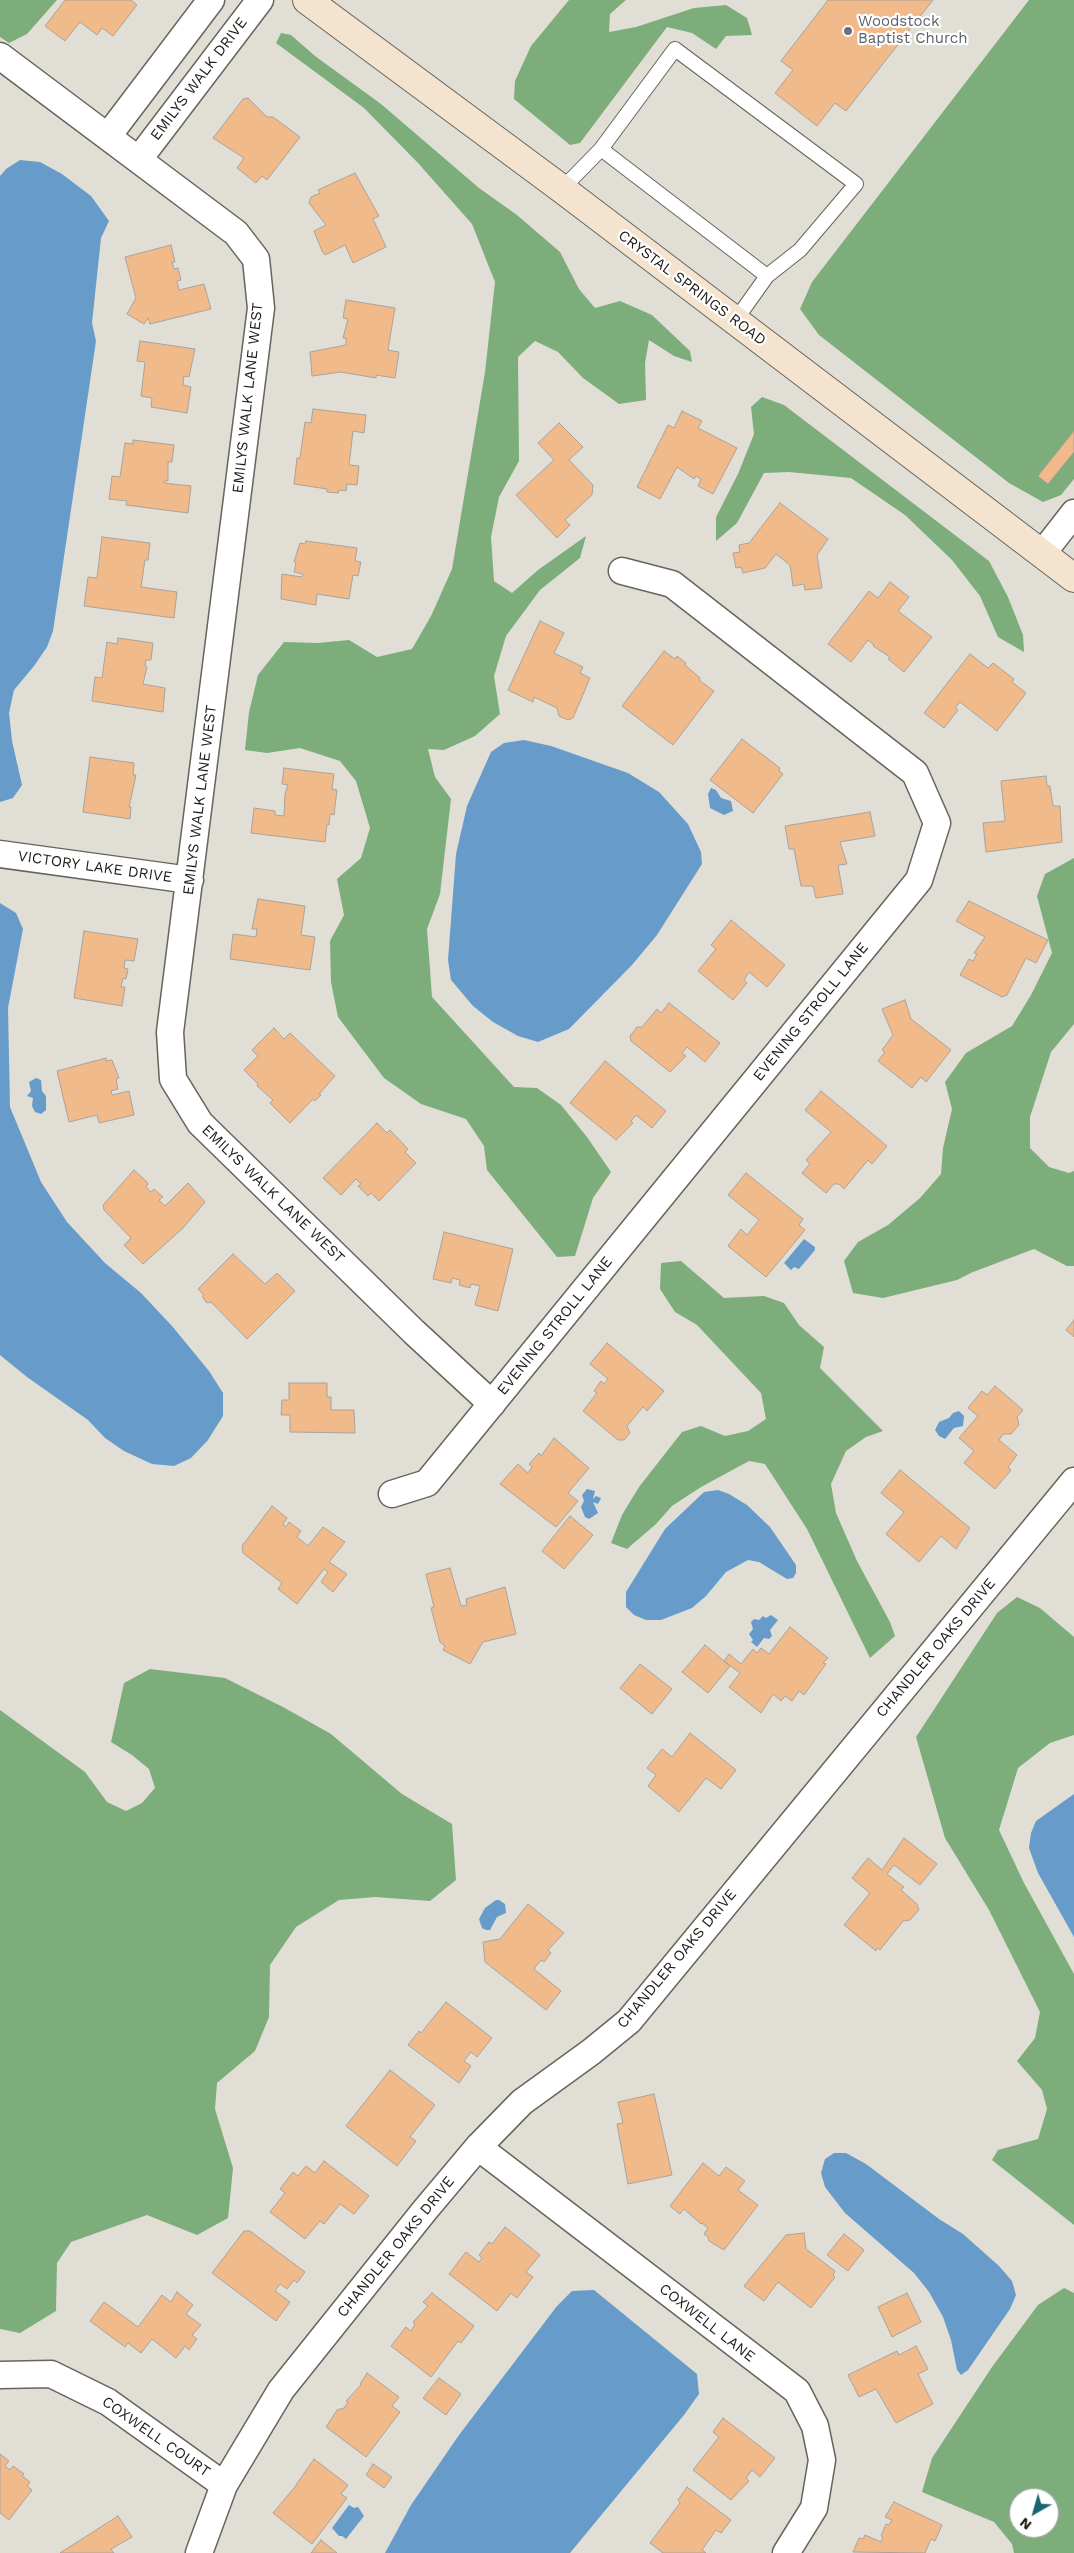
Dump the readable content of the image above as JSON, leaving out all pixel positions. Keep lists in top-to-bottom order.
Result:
{
  "streets": {
    "street": [
      "EMILYS WALK DRIVE",
      "CRYSTAL SPRINGS ROAD",
      "EMILYS WALK LANE WEST",
      "VICTORY LAKE DRIVE",
      "EVENING STROLL LANE",
      "CHANDLER OAKS DRIVE",
      "COXWELL LANE",
      "COXWELL COURT"
    ]
  },
  "crossings": [
    ["EMILYS WALK DRIVE", "EMILYS WALK LANE WEST"],
    ["EMILYS WALK LANE WEST", "VICTORY LAKE DRIVE"],
    ["EMILYS WALK LANE WEST", "EVENING STROLL LANE"],
    ["CHANDLER OAKS DRIVE", "COXWELL LANE"],
    ["CHANDLER OAKS DRIVE", "COXWELL COURT"]
  ],
  "places": ["Woodstock Baptist Church"],
  "north": "bottom left"
}
